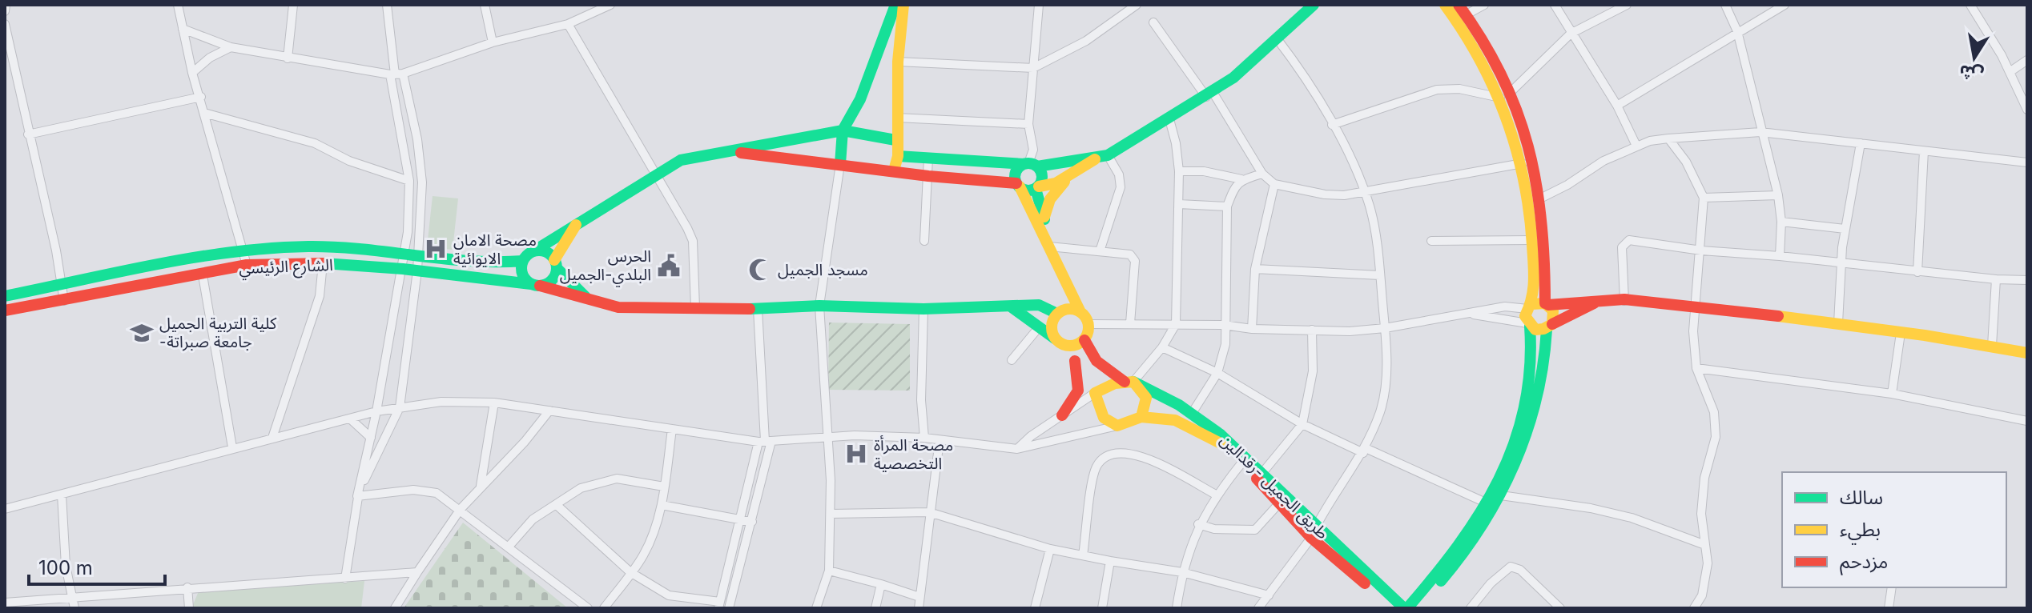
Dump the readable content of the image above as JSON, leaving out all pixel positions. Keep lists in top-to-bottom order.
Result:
{
  "streets": {
    "street": ["الشارع الرئيسي", "طريق الجميل -رقدالين"]
  },
  "places": {
    "hospital": ["مصحة الامان الايوائية", "مصحة المرأة التخصصية"],
    "public building": ["الحرس البلدي-الجميل"],
    "mosque": ["مسجد الجميل"],
    "school or university": ["كلية التربية الجميل -جامعة صبراتة"]
  },
  "legend": ["سالك", "بطيء", "مزدحم"],
  "scale_bar": "100 m",
  "north": "bottom"
}
